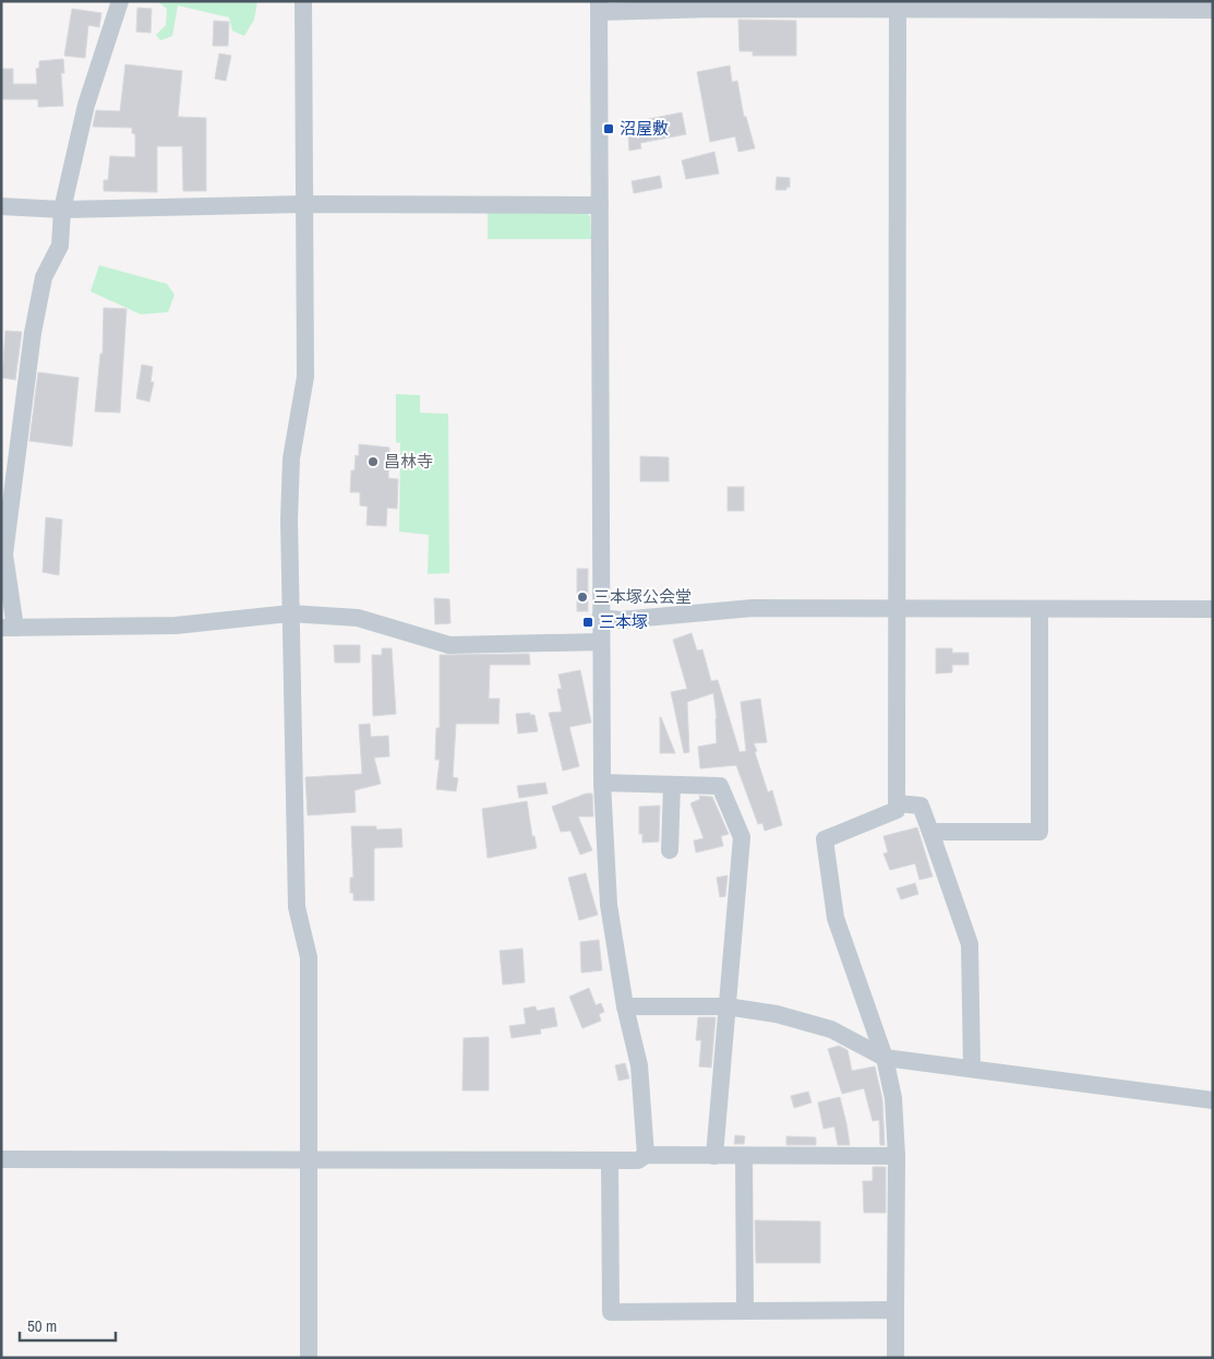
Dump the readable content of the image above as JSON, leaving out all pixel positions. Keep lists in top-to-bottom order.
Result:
{
  "places": {
    "transit": ["沼屋敷", "三本塚"],
    "other": ["昌林寺", "三本塚公会堂"]
  },
  "scale_bar": "50 m"
}
